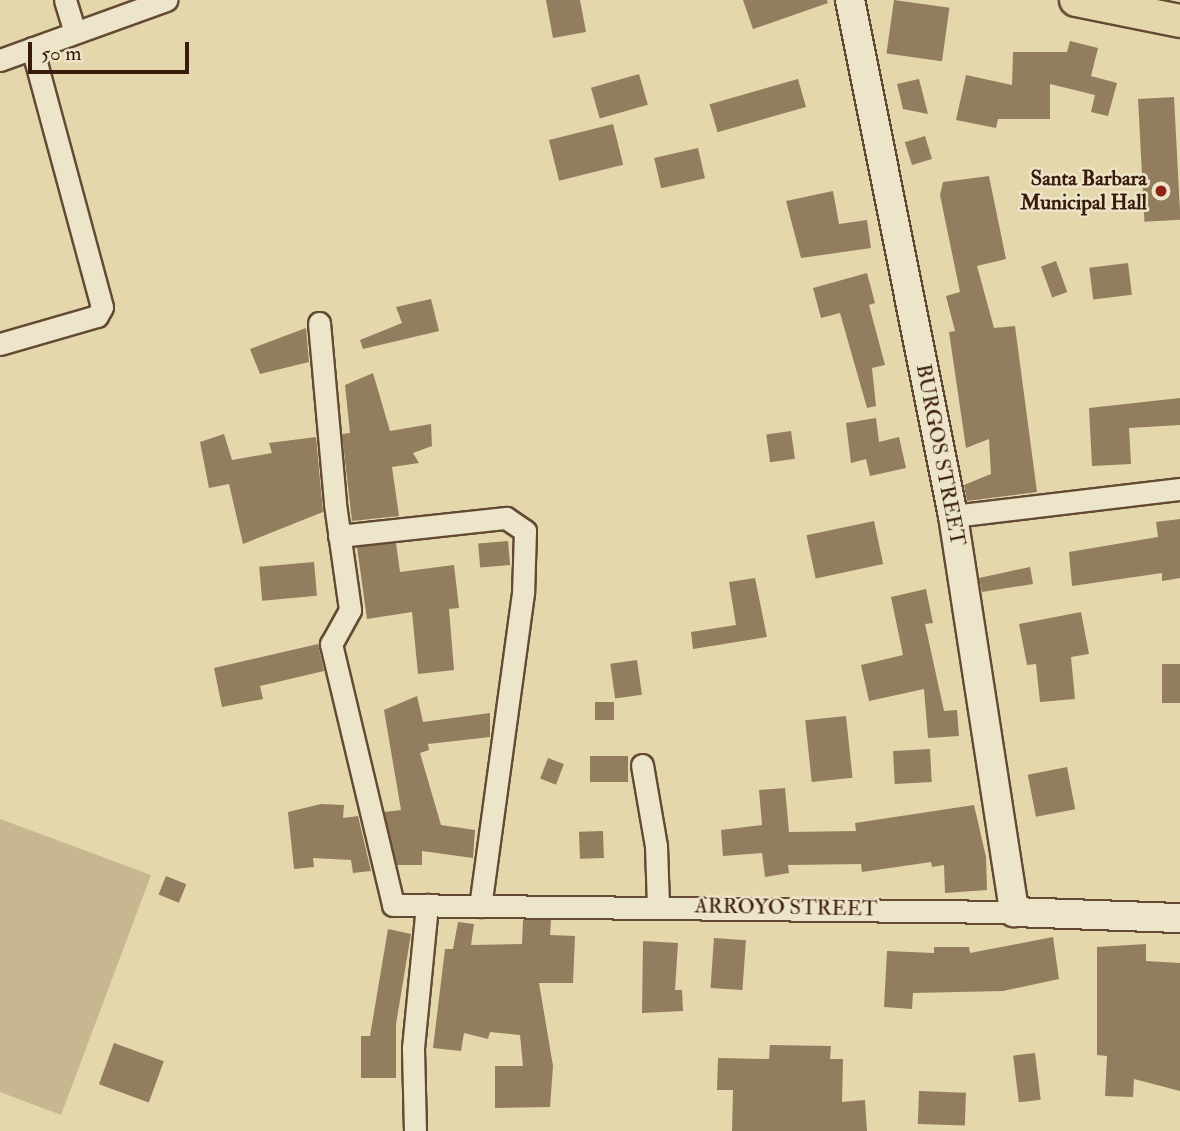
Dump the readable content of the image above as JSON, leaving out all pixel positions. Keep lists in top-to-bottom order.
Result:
{
  "streets": {
    "street": ["BURGOS STREET", "ARROYO STREET"]
  },
  "crossings": [
    ["BURGOS STREET", "ARROYO STREET"]
  ],
  "places": ["Santa Barbara Municipal Hall"],
  "scale_bar": "50 m"
}
